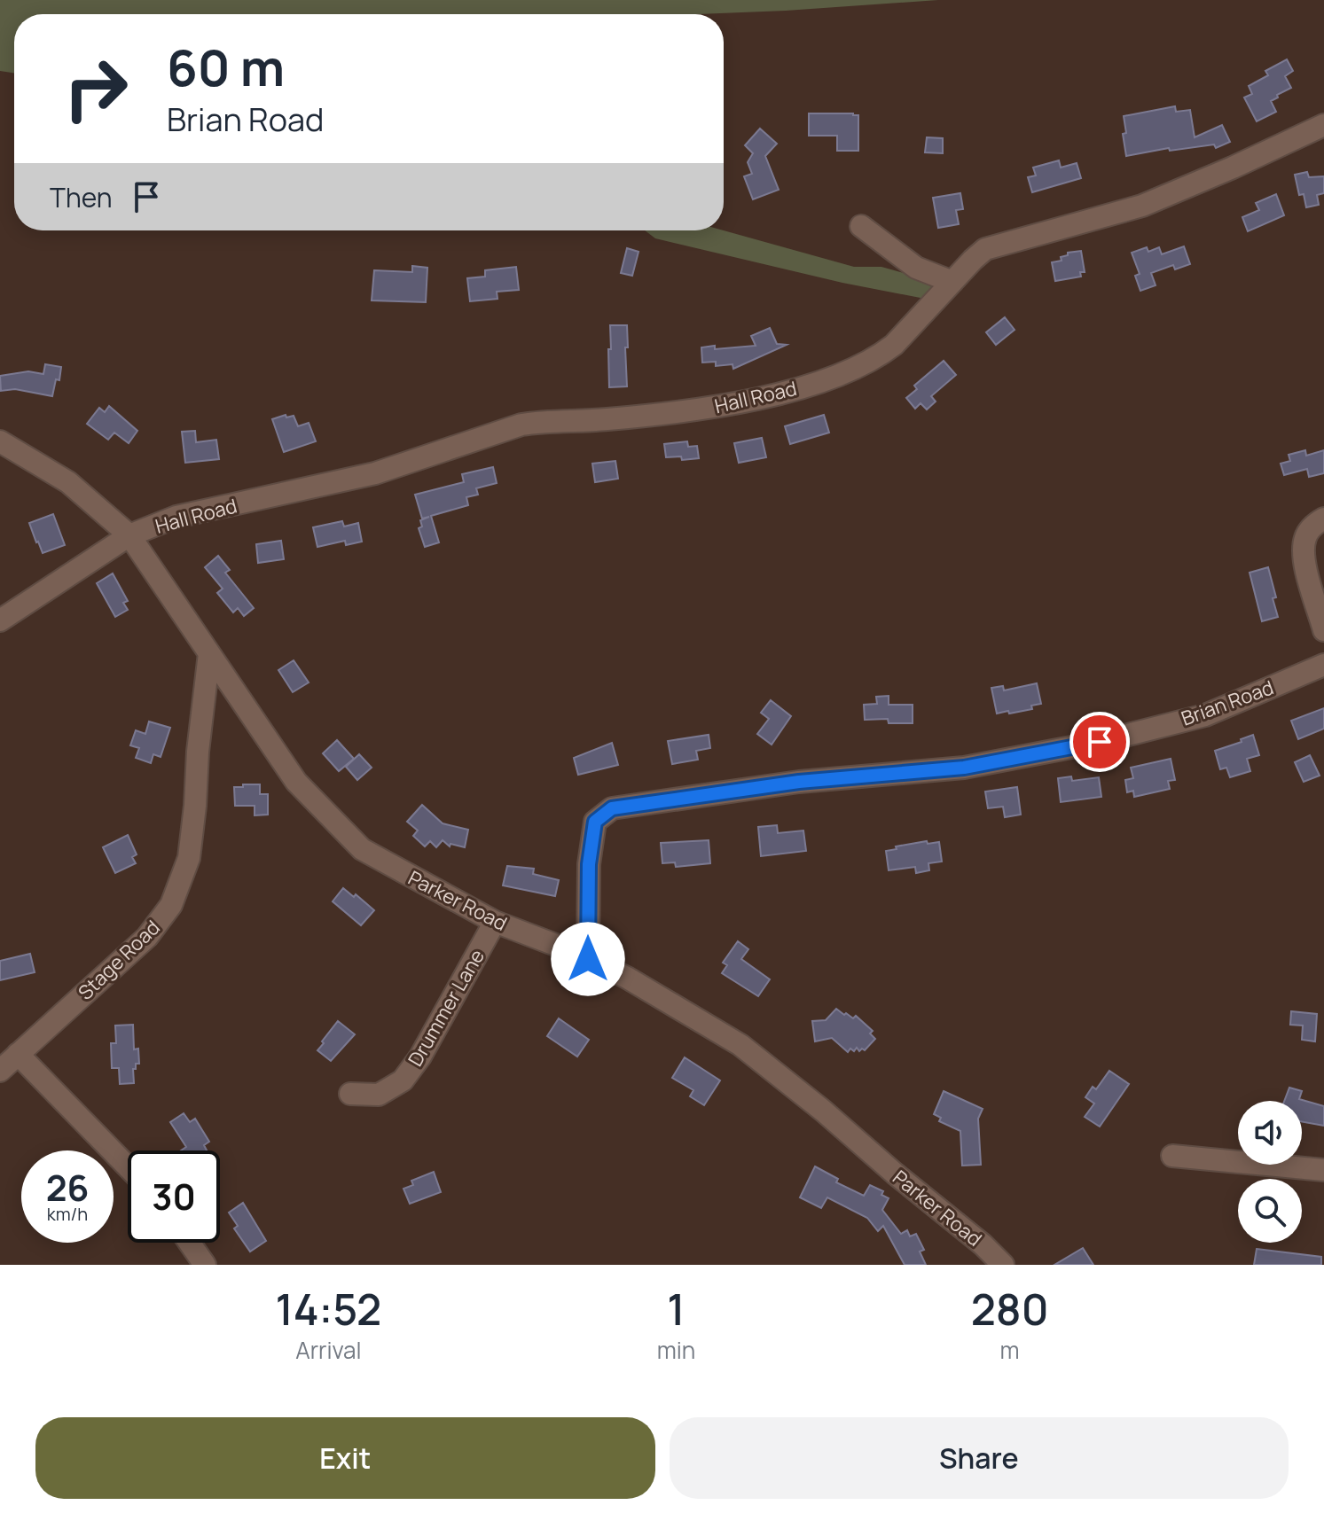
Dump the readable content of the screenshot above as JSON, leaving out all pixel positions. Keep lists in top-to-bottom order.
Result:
{
  "streets": {
    "street": [
      "Hall Road",
      "Brian Road",
      "Parker Road",
      "Stage Road",
      "Drummer Lane"
    ]
  },
  "crossings": [
    ["Hall Road", "Parker Road"],
    ["Brian Road", "Parker Road"],
    ["Parker Road", "Stage Road"],
    ["Parker Road", "Drummer Lane"]
  ],
  "page": {
    "turn": ["60 m", "Brian Road"],
    "then": "Then",
    "speed": "26 km/h",
    "limit": "30",
    "eta": [
      "14:52",
      "Arrival",
      "1",
      "min",
      "280",
      "m"
    ],
    "buttons": ["Exit", "Share"]
  }
}
